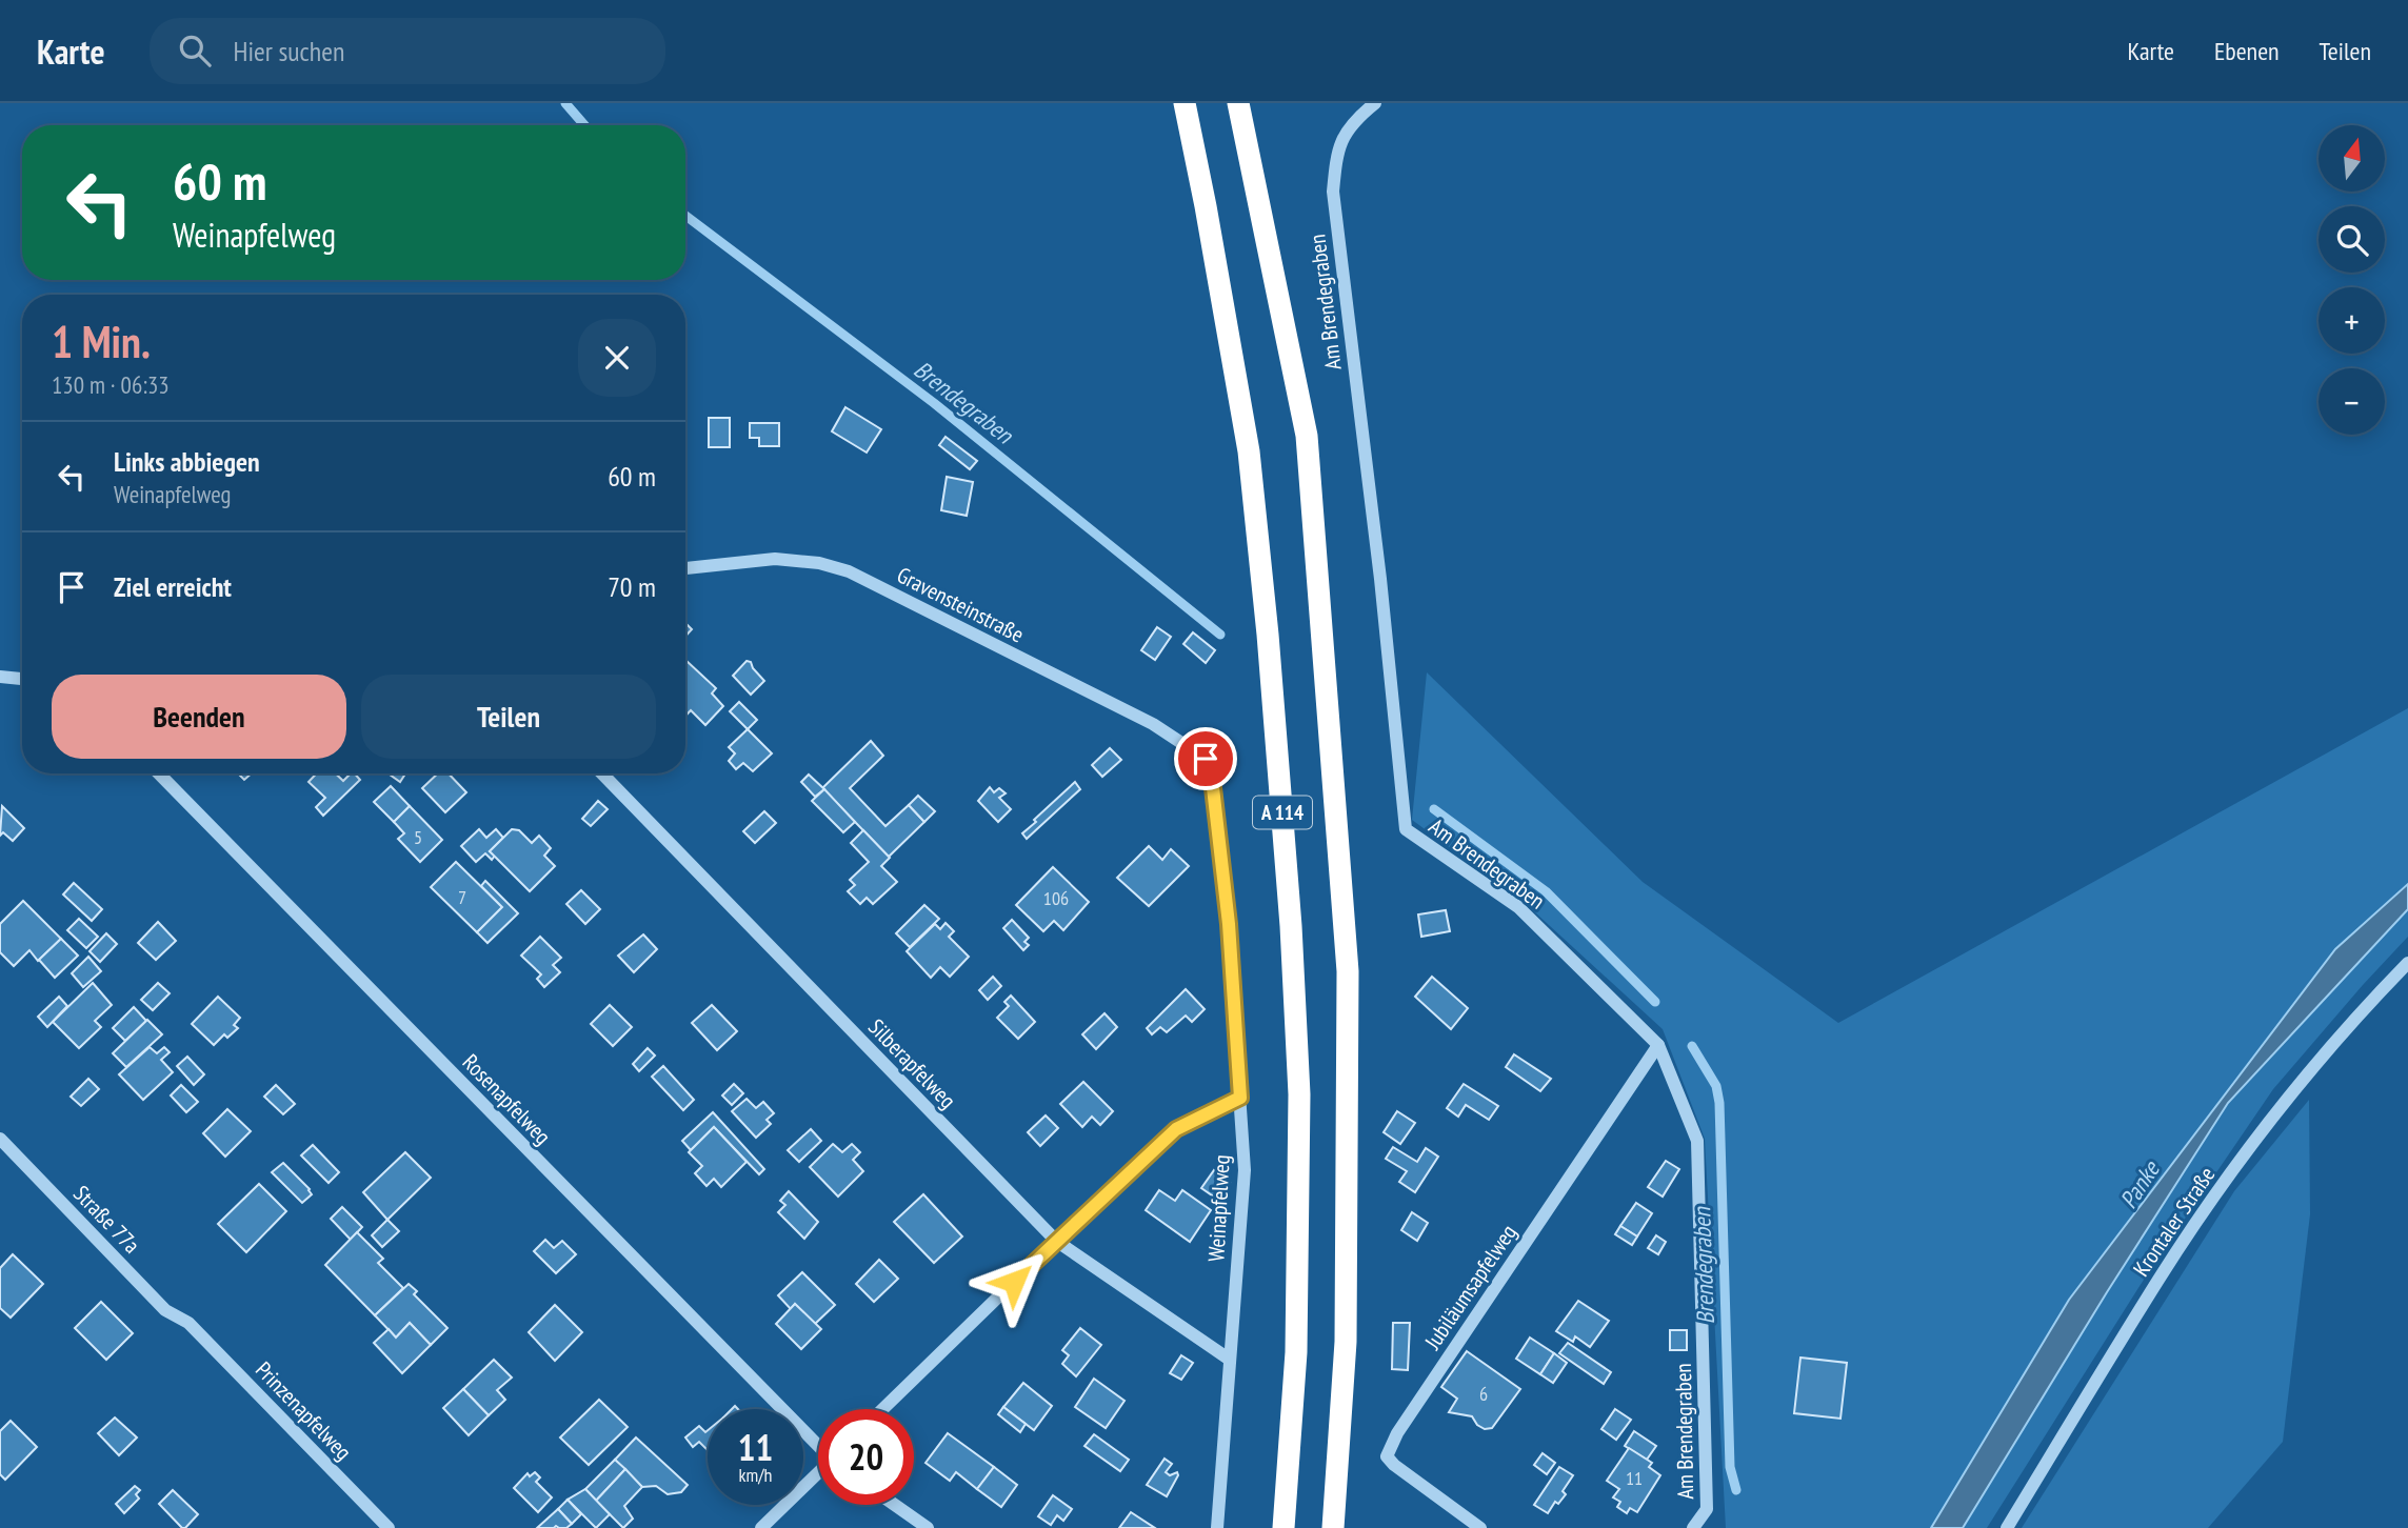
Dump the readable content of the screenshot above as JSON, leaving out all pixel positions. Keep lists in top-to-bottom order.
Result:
{
  "streets": {
    "highway": ["A 114"],
    "street": [
      "Am Brendegraben",
      "Gravensteinstraße",
      "Silberapfelweg",
      "Rosenapfelweg",
      "Weinapfelweg",
      "Straße 77a",
      "Krontaler Straße",
      "Jubiläumsapfelweg",
      "Prinzenapfelweg"
    ]
  },
  "crossings": [
    ["Am Brendegraben", "Jubiläumsapfelweg"],
    ["Gravensteinstraße", "Weinapfelweg"],
    ["Silberapfelweg", "Weinapfelweg"],
    ["Straße 77a", "Prinzenapfelweg"]
  ],
  "water": ["Brendegraben", "Panke"],
  "house_numbers": [
    "5",
    "7",
    "106",
    "6",
    "11"
  ],
  "north": "top",
  "page": {
    "header": "Karte",
    "search": "Hier suchen",
    "nav": ["Karte", "Ebenen", "Teilen"],
    "map_buttons": ["+", "−"],
    "turn": ["60 m", "Weinapfelweg"],
    "heading": ["1 Min.", "130 m · 06:33"],
    "list": [
      {
        "name": "Links abbiegen",
        "note": "Weinapfelweg",
        "value": "60 m"
      },
      {
        "name": "Ziel erreicht",
        "value": "70 m"
      }
    ],
    "buttons": ["Beenden", "Teilen"],
    "speed": "11 km/h",
    "limit": "20"
  }
}
